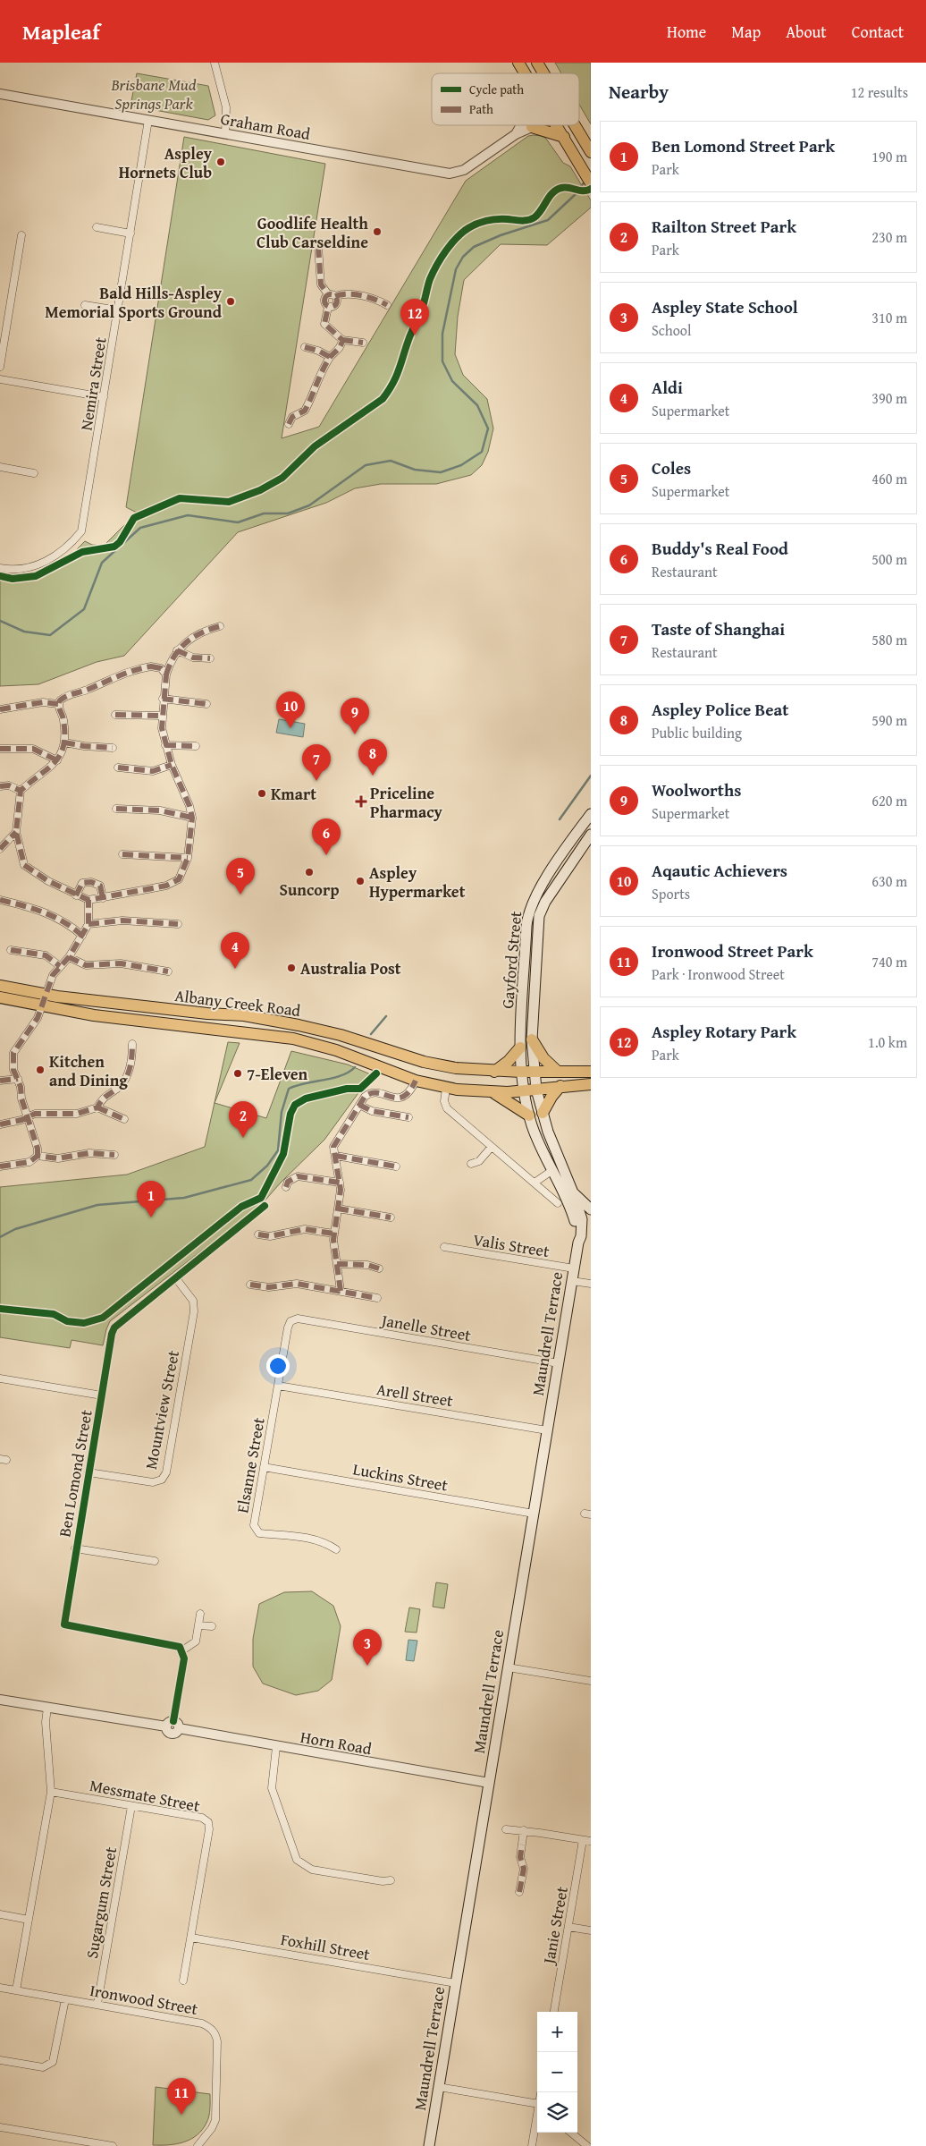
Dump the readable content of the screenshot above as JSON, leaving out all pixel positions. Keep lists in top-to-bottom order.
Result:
{
  "streets": {
    "main road": ["Gayford Street", "Albany Creek Road", "Maundrell Terrace"],
    "street": [
      "Graham Road",
      "Nemira Street",
      "Valis Street",
      "Janelle Street",
      "Arell Street",
      "Mountview Street",
      "Elsanne Street",
      "Ben Lomond Street",
      "Luckins Street",
      "Horn Road",
      "Messmate Street",
      "Sugargum Street",
      "Janie Street",
      "Foxhill Street",
      "Ironwood Street"
    ]
  },
  "crossings": [
    ["Graham Road", "Nemira Street"],
    ["Gayford Street", "Albany Creek Road"],
    ["Gayford Street", "Maundrell Terrace"],
    ["Albany Creek Road", "Maundrell Terrace"],
    ["Valis Street", "Maundrell Terrace"],
    ["Janelle Street", "Maundrell Terrace"],
    ["Janelle Street", "Elsanne Street"],
    ["Maundrell Terrace", "Arell Street"],
    ["Maundrell Terrace", "Luckins Street"],
    ["Maundrell Terrace", "Horn Road"],
    ["Maundrell Terrace", "Foxhill Street"],
    ["Arell Street", "Elsanne Street"],
    ["Mountview Street", "Ben Lomond Street"],
    ["Elsanne Street", "Luckins Street"],
    ["Messmate Street", "Sugargum Street"],
    ["Messmate Street", "Foxhill Street"],
    ["Sugargum Street", "Ironwood Street"]
  ],
  "parks": ["Brisbane Mud Springs Park"],
  "places": {
    "other": [
      "Aspley Hornets Club",
      "Goodlife Health Club Carseldine",
      "Bald Hills-Aspley Memorial Sports Ground",
      "Kmart",
      "Suncorp",
      "Aspley Hypermarket",
      "Australia Post",
      "Kitchen and Dining",
      "7-Eleven"
    ],
    "health": ["Priceline Pharmacy"]
  },
  "legend": ["Cycle path", "Path"],
  "page": {
    "header": "Mapleaf",
    "nav": [
      "Home",
      "Map",
      "About",
      "Contact"
    ],
    "heading": ["Nearby", "12 results"],
    "list": [
      {
        "mark": "1",
        "name": "Ben Lomond Street Park",
        "note": "Park",
        "value": "190 m"
      },
      {
        "mark": "2",
        "name": "Railton Street Park",
        "note": "Park",
        "value": "230 m"
      },
      {
        "mark": "3",
        "name": "Aspley State School",
        "note": "School",
        "value": "310 m"
      },
      {
        "mark": "4",
        "name": "Aldi",
        "note": "Supermarket",
        "value": "390 m"
      },
      {
        "mark": "5",
        "name": "Coles",
        "note": "Supermarket",
        "value": "460 m"
      },
      {
        "mark": "6",
        "name": "Buddy's Real Food",
        "note": "Restaurant",
        "value": "500 m"
      },
      {
        "mark": "7",
        "name": "Taste of Shanghai",
        "note": "Restaurant",
        "value": "580 m"
      },
      {
        "mark": "8",
        "name": "Aspley Police Beat",
        "note": "Public building",
        "value": "590 m"
      },
      {
        "mark": "9",
        "name": "Woolworths",
        "note": "Supermarket",
        "value": "620 m"
      },
      {
        "mark": "10",
        "name": "Aqautic Achievers",
        "note": "Sports",
        "value": "630 m"
      },
      {
        "mark": "11",
        "name": "Ironwood Street Park",
        "note": "Park · Ironwood Street",
        "value": "740 m"
      },
      {
        "mark": "12",
        "name": "Aspley Rotary Park",
        "note": "Park",
        "value": "1.0 km"
      }
    ],
    "pins": [
      "12",
      "10",
      "9",
      "8",
      "7",
      "6",
      "5",
      "4",
      "2",
      "1",
      "3",
      "11"
    ],
    "map_buttons": ["+", "−"]
  }
}
